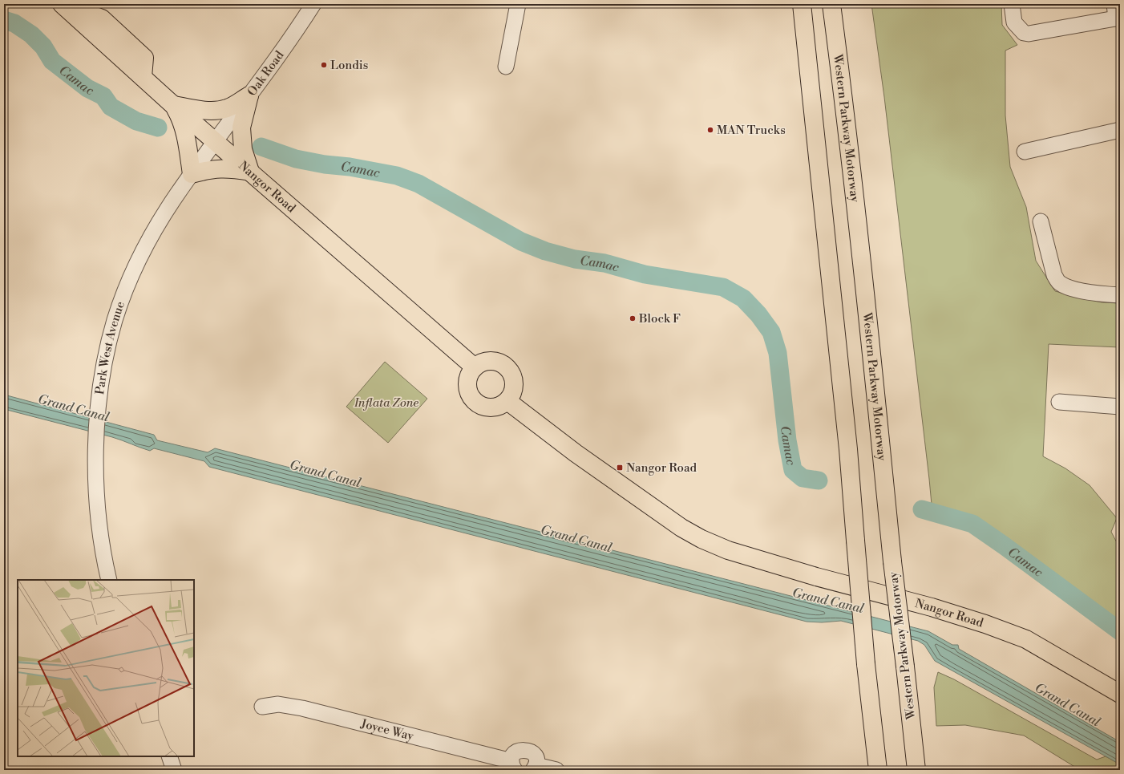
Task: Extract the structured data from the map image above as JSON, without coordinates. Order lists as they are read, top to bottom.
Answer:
{
  "streets": {
    "main road": ["Western Parkway Motorway", "Nangor Road"],
    "street": ["Oak Road", "Park West Avenue", "Joyce Way"]
  },
  "crossings": [
    ["Oak Road", "Nangor Road"],
    ["Oak Road", "Park West Avenue"],
    ["Nangor Road", "Park West Avenue"]
  ],
  "water": ["Camac", "Grand Canal"],
  "parks": ["Inflata Zone"],
  "places": {
    "other": ["Londis", "MAN Trucks", "Block F"],
    "transit": ["Nangor Road"]
  }
}
